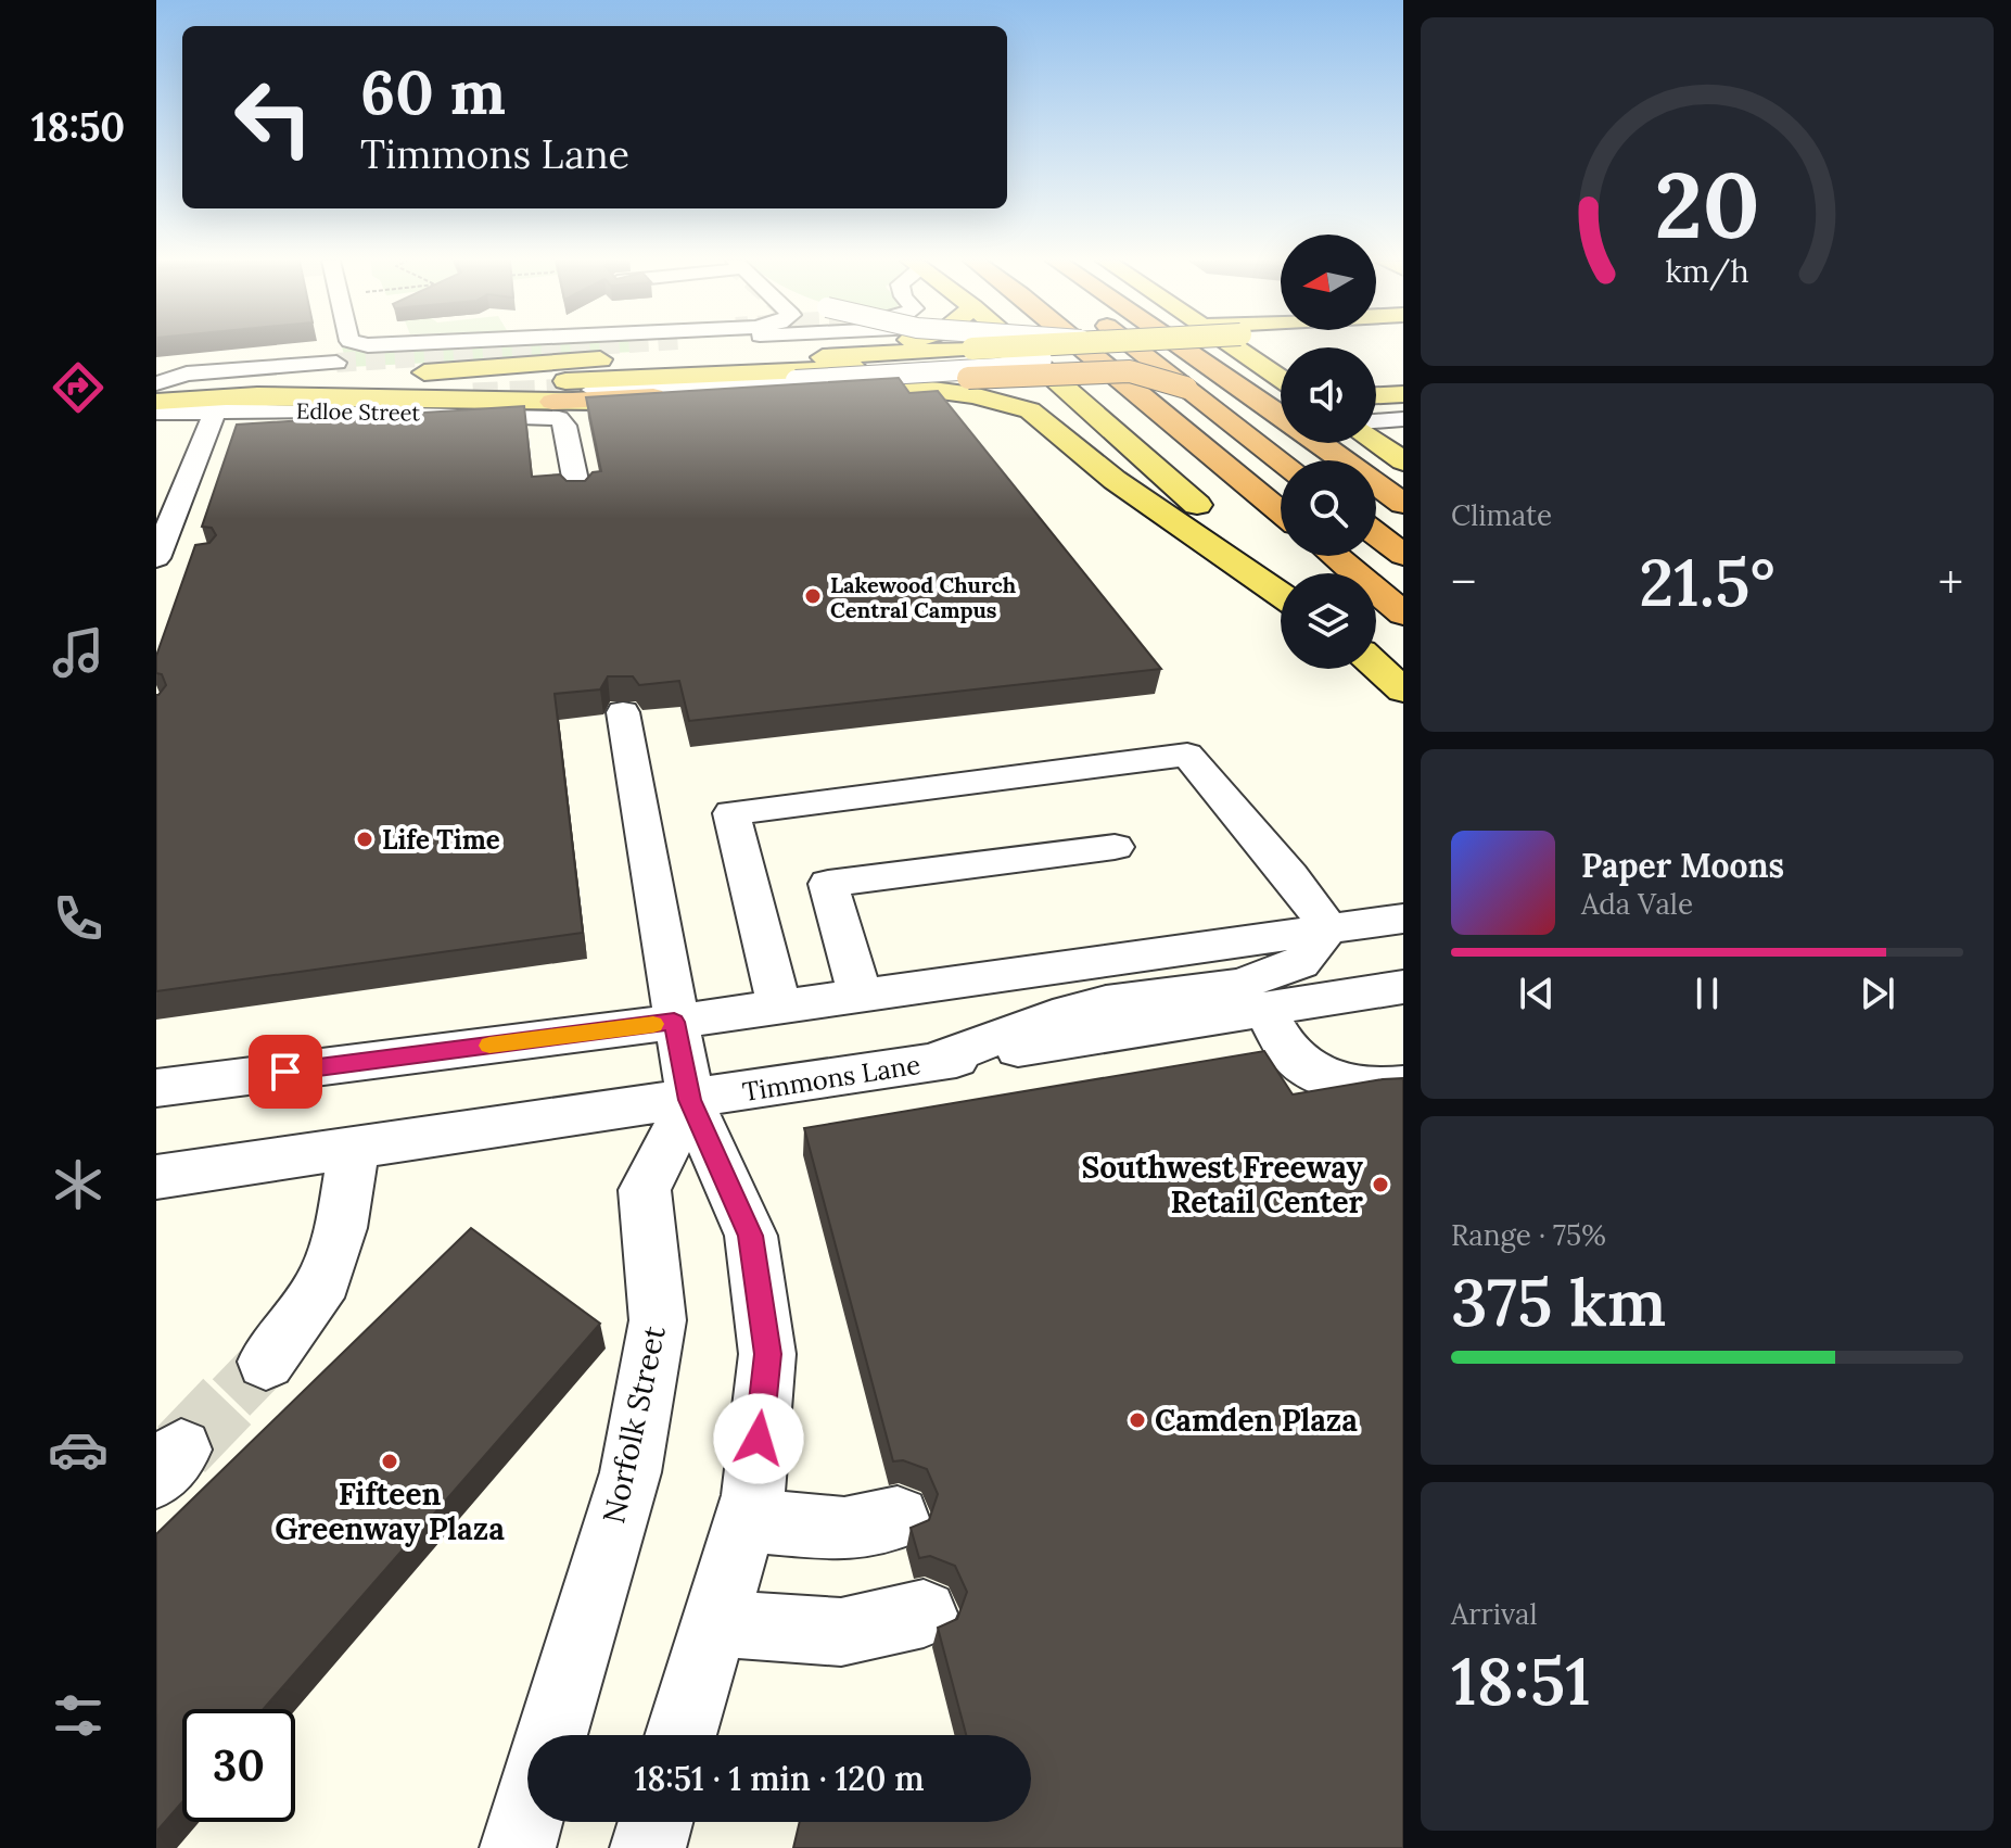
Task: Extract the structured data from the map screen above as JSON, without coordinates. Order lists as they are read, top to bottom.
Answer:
{
  "streets": {
    "main road": ["Edloe Street"],
    "street": ["Timmons Lane", "Norfolk Street"]
  },
  "crossings": [
    ["Timmons Lane", "Norfolk Street"]
  ],
  "places": [
    "Lakewood Church Central Campus",
    "Life Time",
    "Southwest Freeway Retail Center",
    "Camden Plaza",
    "Fifteen Greenway Plaza"
  ],
  "north": "left",
  "page": {
    "tabs": "18:50",
    "turn": ["60 m", "Timmons Lane"],
    "tile": [
      "Climate",
      ["Range · 75%", "375 km"],
      ["Arrival", "18:51"]
    ],
    "heat": ["−", "21.5°", "+"],
    "song": ["Paper Moons", "Ada Vale"],
    "limit": "30",
    "trip": "18:51 · 1 min · 120 m",
    "gauge": ["20", "km/h"]
  }
}
